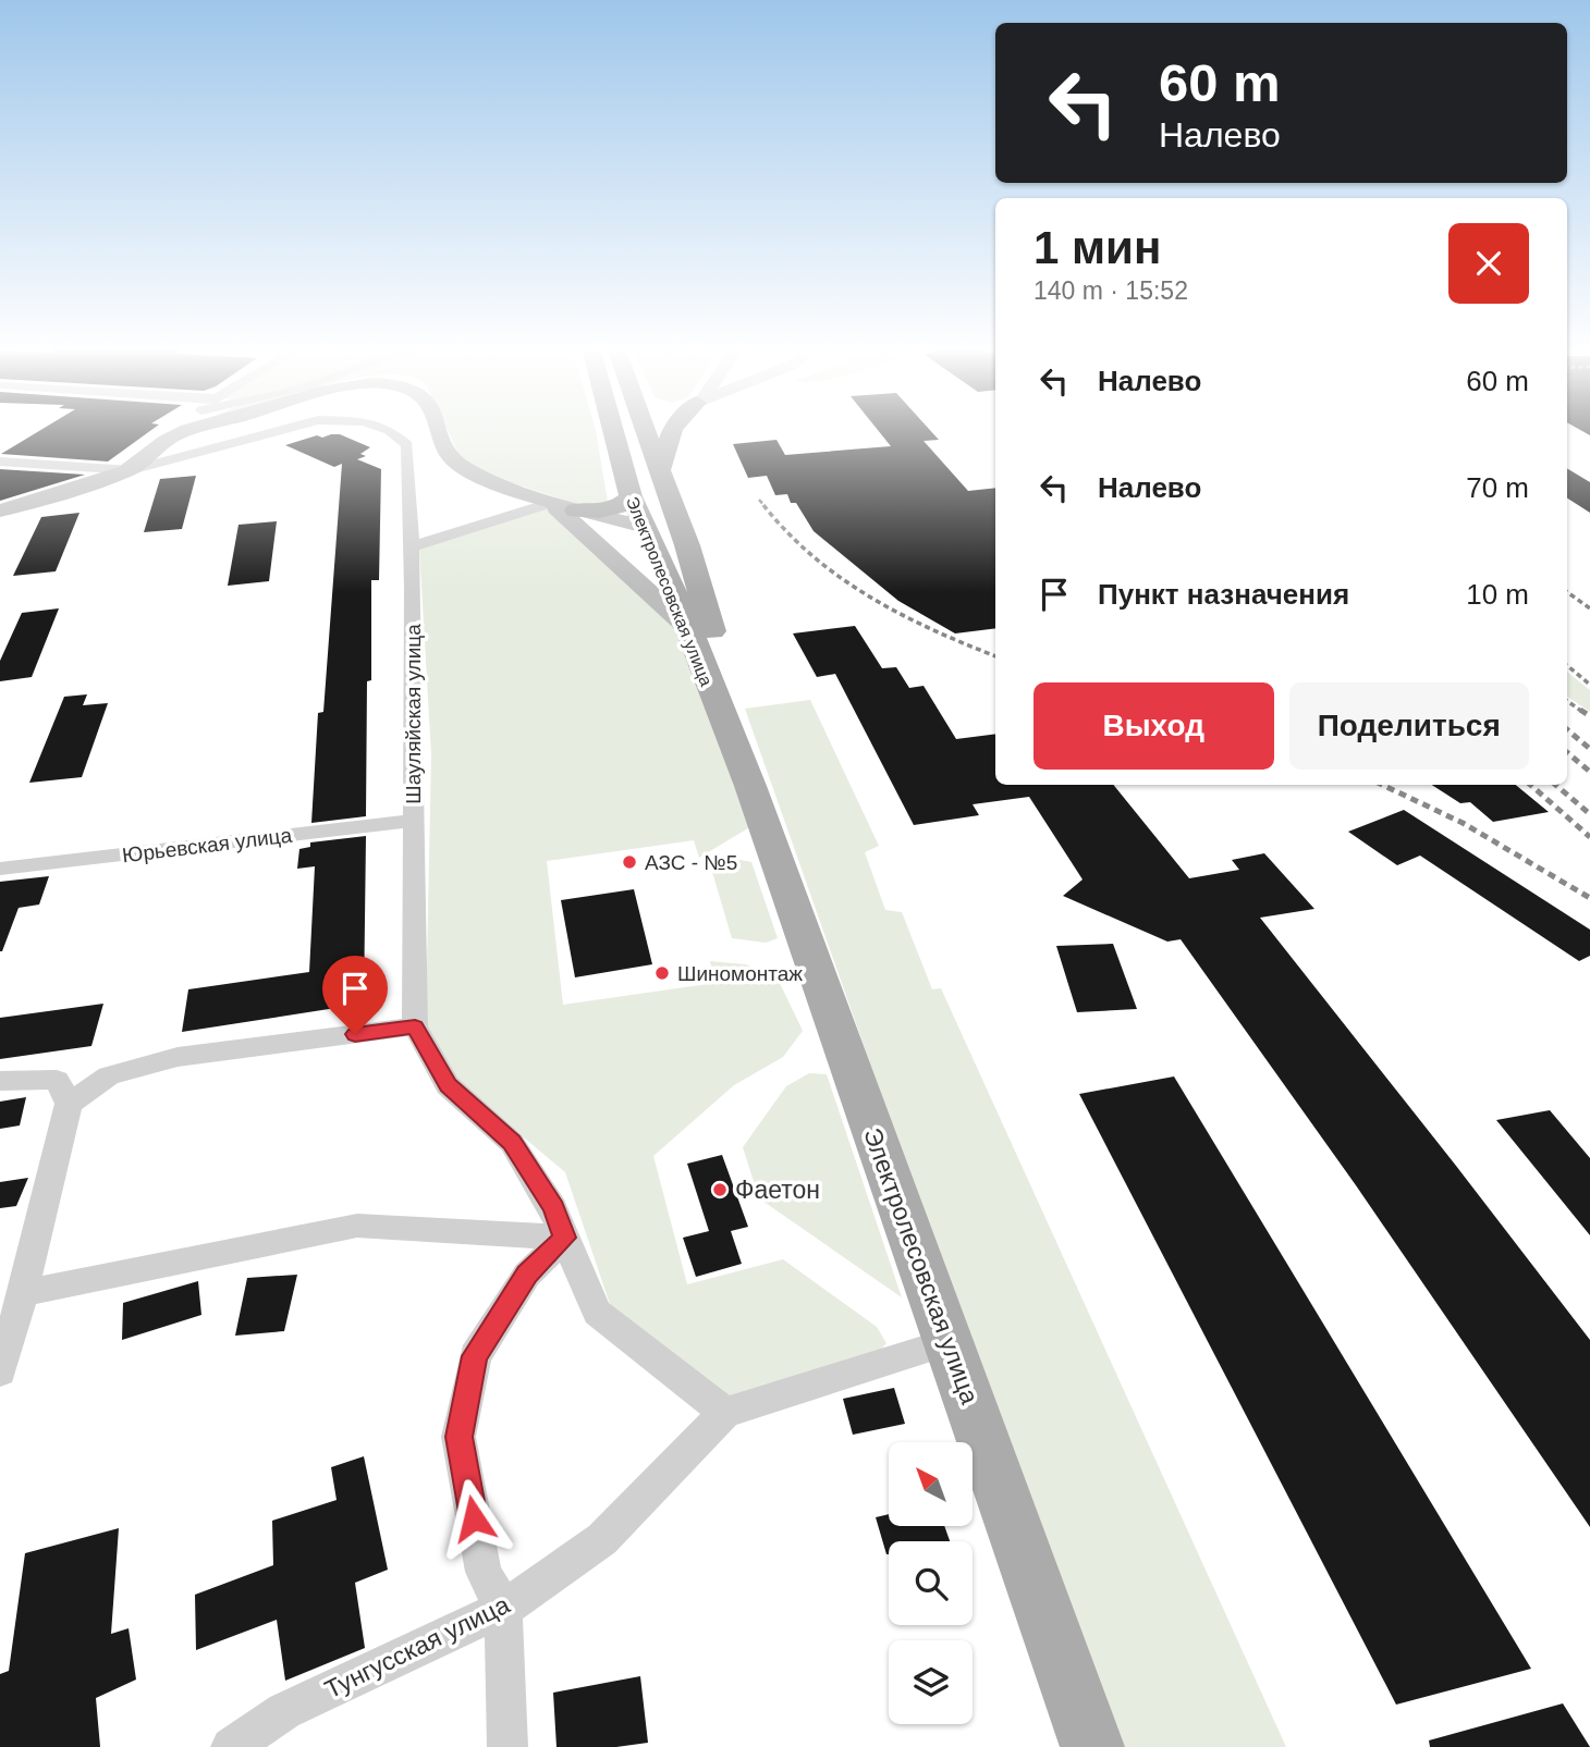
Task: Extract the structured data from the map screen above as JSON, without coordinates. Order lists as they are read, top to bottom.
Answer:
{
  "streets": {
    "main road": ["Электролесовская улица"],
    "street": ["Шауляйская улица", "Юрьевская улица", "Тунгусская улица"]
  },
  "crossings": [
    ["Электролесовская улица", "Тунгусская улица"],
    ["Шауляйская улица", "Юрьевская улица"]
  ],
  "places": ["АЗС - №5", "Шиномонтаж", "Фаетон"],
  "north": "top left",
  "page": {
    "turn": ["60 m", "Налево"],
    "heading": ["1 мин", "140 m · 15:52"],
    "list": [
      {
        "name": "Налево",
        "value": "60 m"
      },
      {
        "name": "Налево",
        "value": "70 m"
      },
      {
        "name": "Пункт назначения",
        "value": "10 m"
      }
    ],
    "buttons": ["Выход", "Поделиться"]
  }
}
